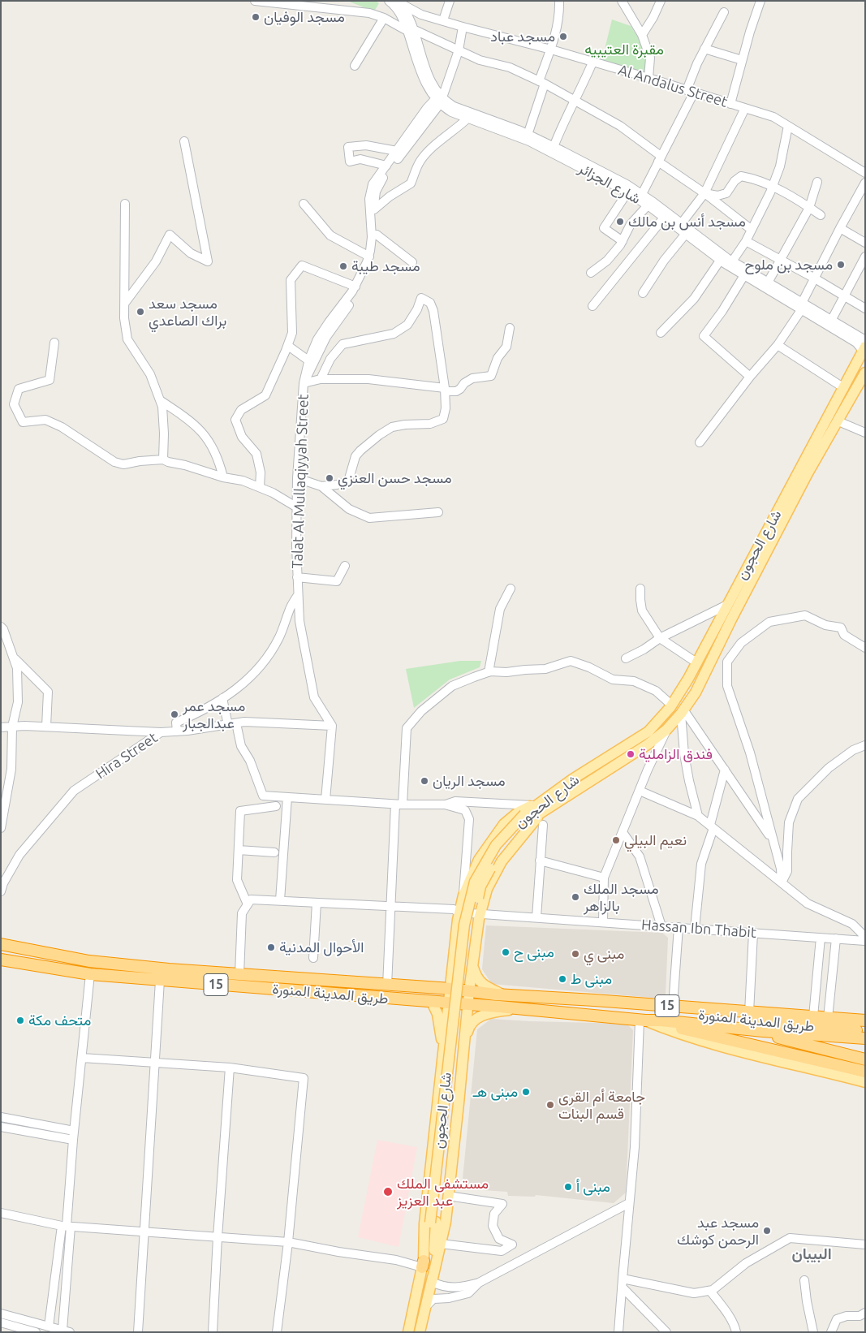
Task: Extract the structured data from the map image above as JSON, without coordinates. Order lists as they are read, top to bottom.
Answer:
{
  "streets": {
    "highway": ["15", "طريق المدينة المنورة"],
    "main road": ["شارع الحجون"],
    "street": [
      "Al Andalus Street",
      "شارع الجزائر",
      "Talat Al Mullaqiyyah Street",
      "Hira Street",
      "Hassan Ibn Thabit"
    ]
  },
  "crossings": [
    ["شارع الجزائر", "Talat Al Mullaqiyyah Street"],
    ["شارع الجزائر", "شارع الحجون"],
    ["Talat Al Mullaqiyyah Street", "Hira Street"]
  ],
  "districts": ["البيبان"],
  "parks": ["مقبرة العتيبيه"],
  "places": [
    "مسجد الوفيان",
    "مسجد عباد",
    "مسجد أنس بن مالك",
    "مسجد بن ملوح",
    "مسجد طيبة",
    "مسجد سعد براك الصاعدي",
    "مسجد حسن العنزي",
    "مسجد عمر عبدالجبار",
    "فندق الزاملية",
    "مسجد الريان",
    "نعيم البيلي",
    "مسجد الملك بالزاهر",
    "الأحوال المدنية",
    "مبنى ح",
    "مبنى ي",
    "مبنى ط",
    "متحف مكة",
    "مبنى هـ",
    "جامعة أم القرى قسم البنات",
    "مبنى أ",
    "مستشفى الملك عبد العزيز",
    "مسجد عبد الرحمن كوشك"
  ]
}
